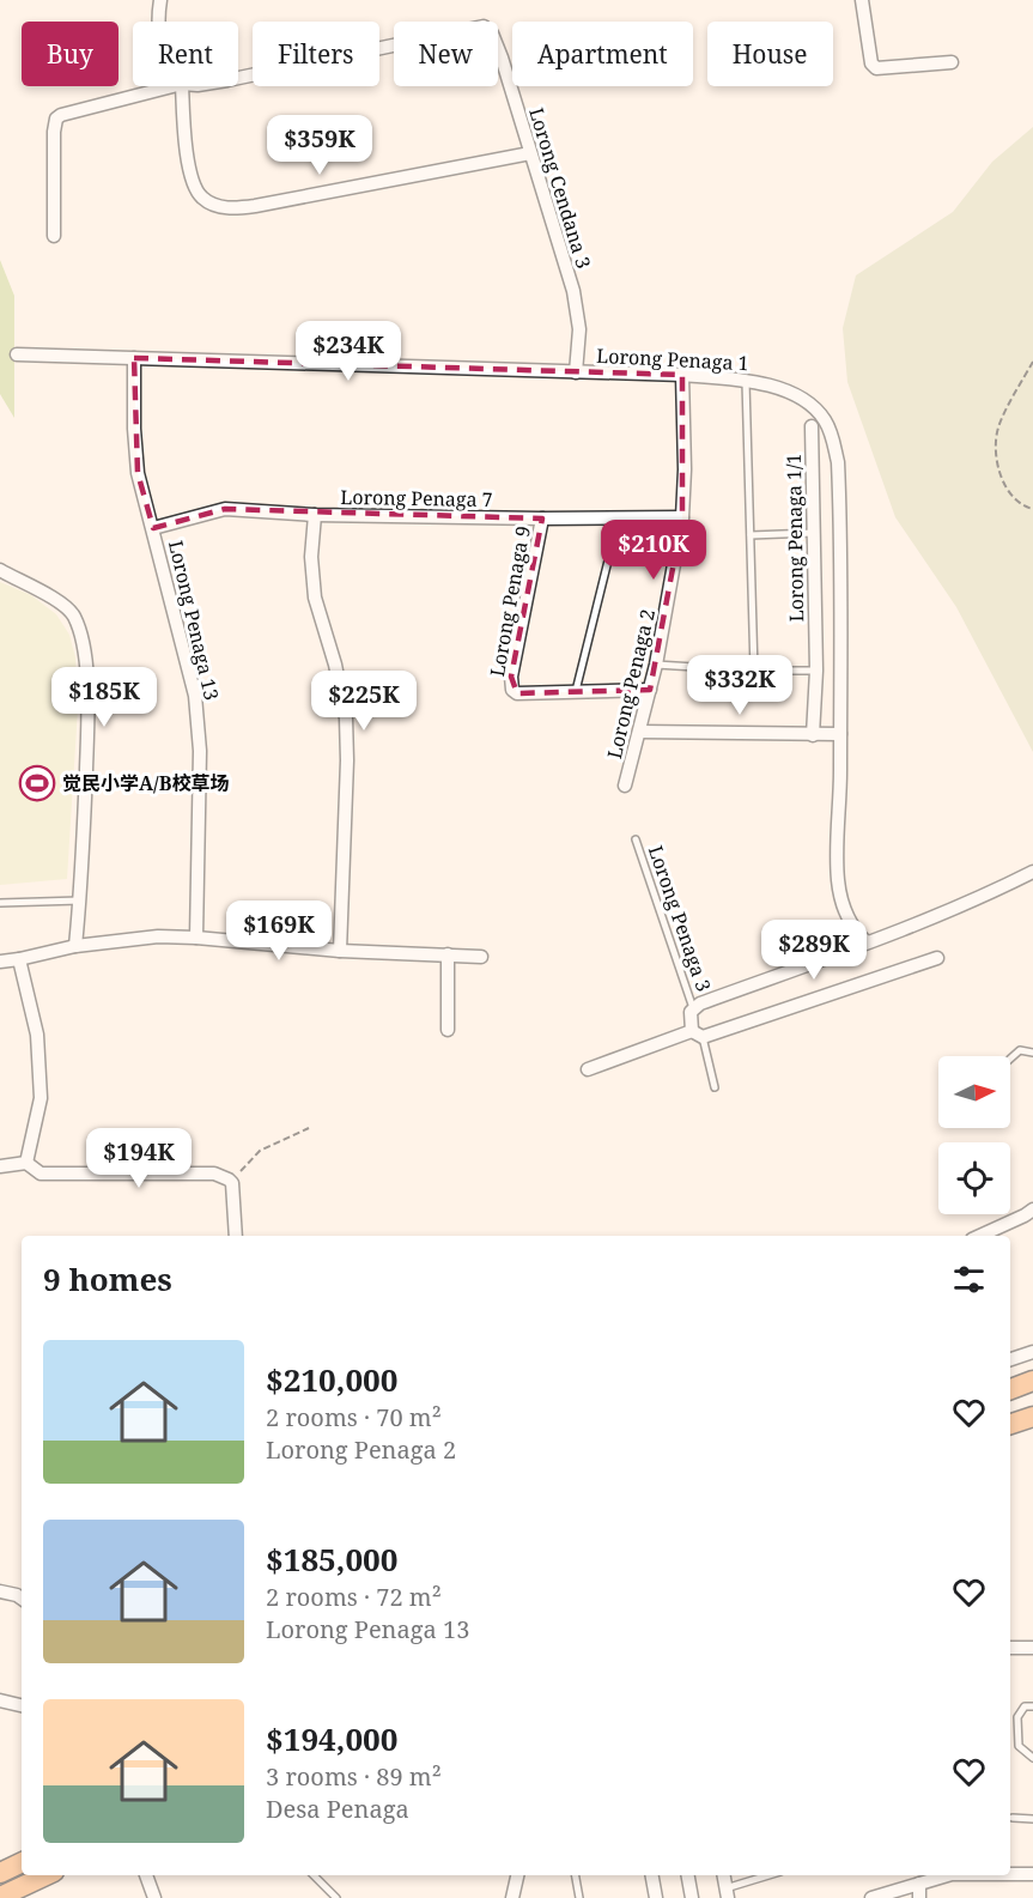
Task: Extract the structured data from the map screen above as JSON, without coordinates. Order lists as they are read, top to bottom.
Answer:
{
  "streets": {
    "street": [
      "Lorong Cendana 3",
      "Lorong Penaga 1",
      "Lorong Penaga 7",
      "Lorong Penaga 1/1",
      "Lorong Penaga 9",
      "Lorong Penaga 13",
      "Lorong Penaga 2"
    ],
    "lane": ["Lorong Penaga 3"]
  },
  "crossings": [
    ["Lorong Cendana 3", "Lorong Penaga 1"],
    ["Lorong Penaga 1", "Lorong Penaga 13"],
    ["Lorong Penaga 1", "Lorong Penaga 2"],
    ["Lorong Penaga 7", "Lorong Penaga 9"],
    ["Lorong Penaga 7", "Lorong Penaga 13"],
    ["Lorong Penaga 7", "Lorong Penaga 2"]
  ],
  "places": {
    "sports": ["觉民小学A/B校草场"]
  },
  "north": "right",
  "page": {
    "chip": [
      "Buy",
      "Rent",
      "Filters",
      "New",
      "Apartment",
      "House"
    ],
    "price": [
      "$359K",
      "$234K",
      "$210K",
      "$332K",
      "$185K",
      "$225K",
      "$169K",
      "$289K",
      "$194K"
    ],
    "heading": "9 homes",
    "list": [
      {
        "name": "$210,000",
        "note": "2 rooms · 70 m² · Lorong Penaga 2"
      },
      {
        "name": "$185,000",
        "note": "2 rooms · 72 m² · Lorong Penaga 13"
      },
      {
        "name": "$194,000",
        "note": "3 rooms · 89 m² · Desa Penaga"
      }
    ]
  }
}
